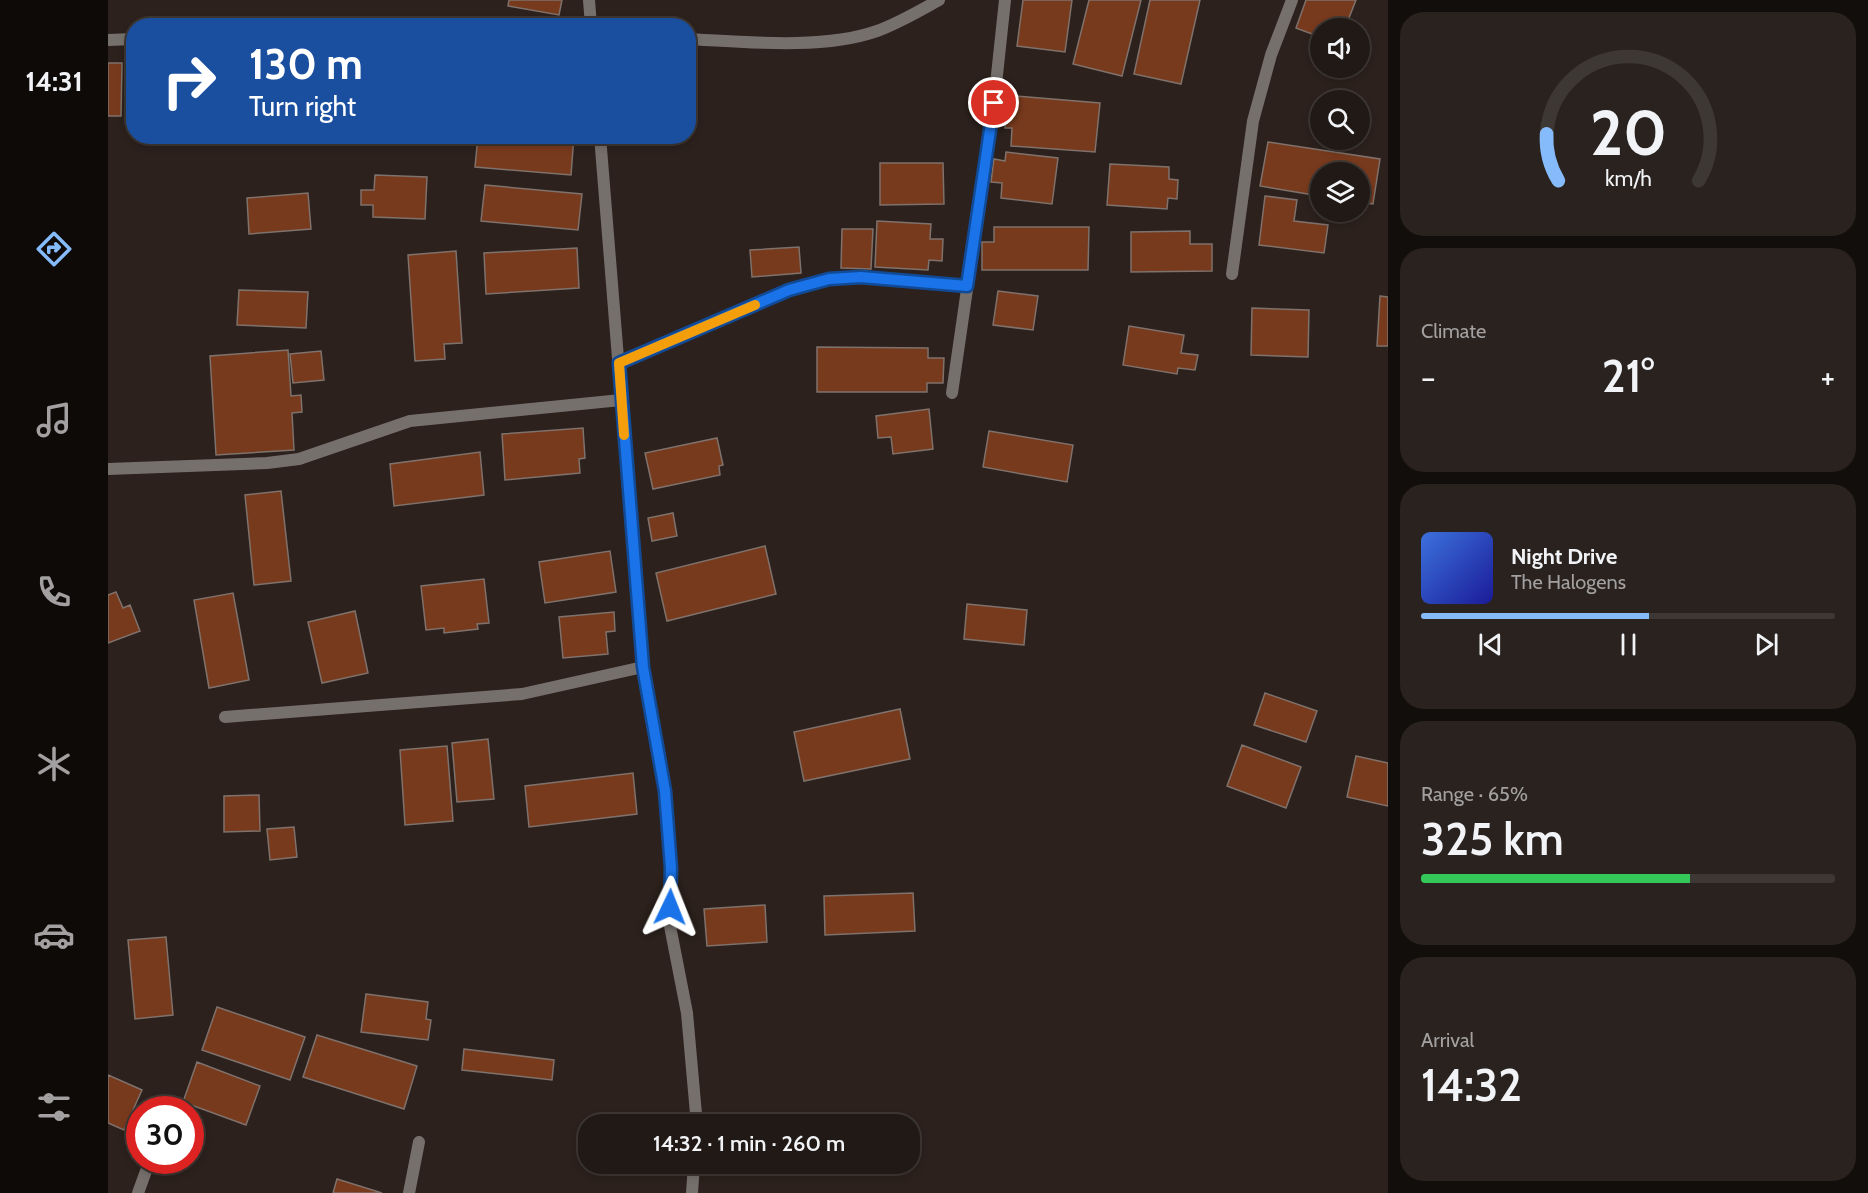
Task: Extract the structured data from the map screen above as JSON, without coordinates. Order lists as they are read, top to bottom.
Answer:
{
  "page": {
    "tabs": "14:31",
    "turn": ["130 m", "Turn right"],
    "tile": [
      "Climate",
      ["Range · 65%", "325 km"],
      ["Arrival", "14:32"]
    ],
    "heat": ["−", "21°", "+"],
    "song": ["Night Drive", "The Halogens"],
    "limit": "30",
    "trip": "14:32 · 1 min · 260 m",
    "gauge": ["20", "km/h"]
  }
}
